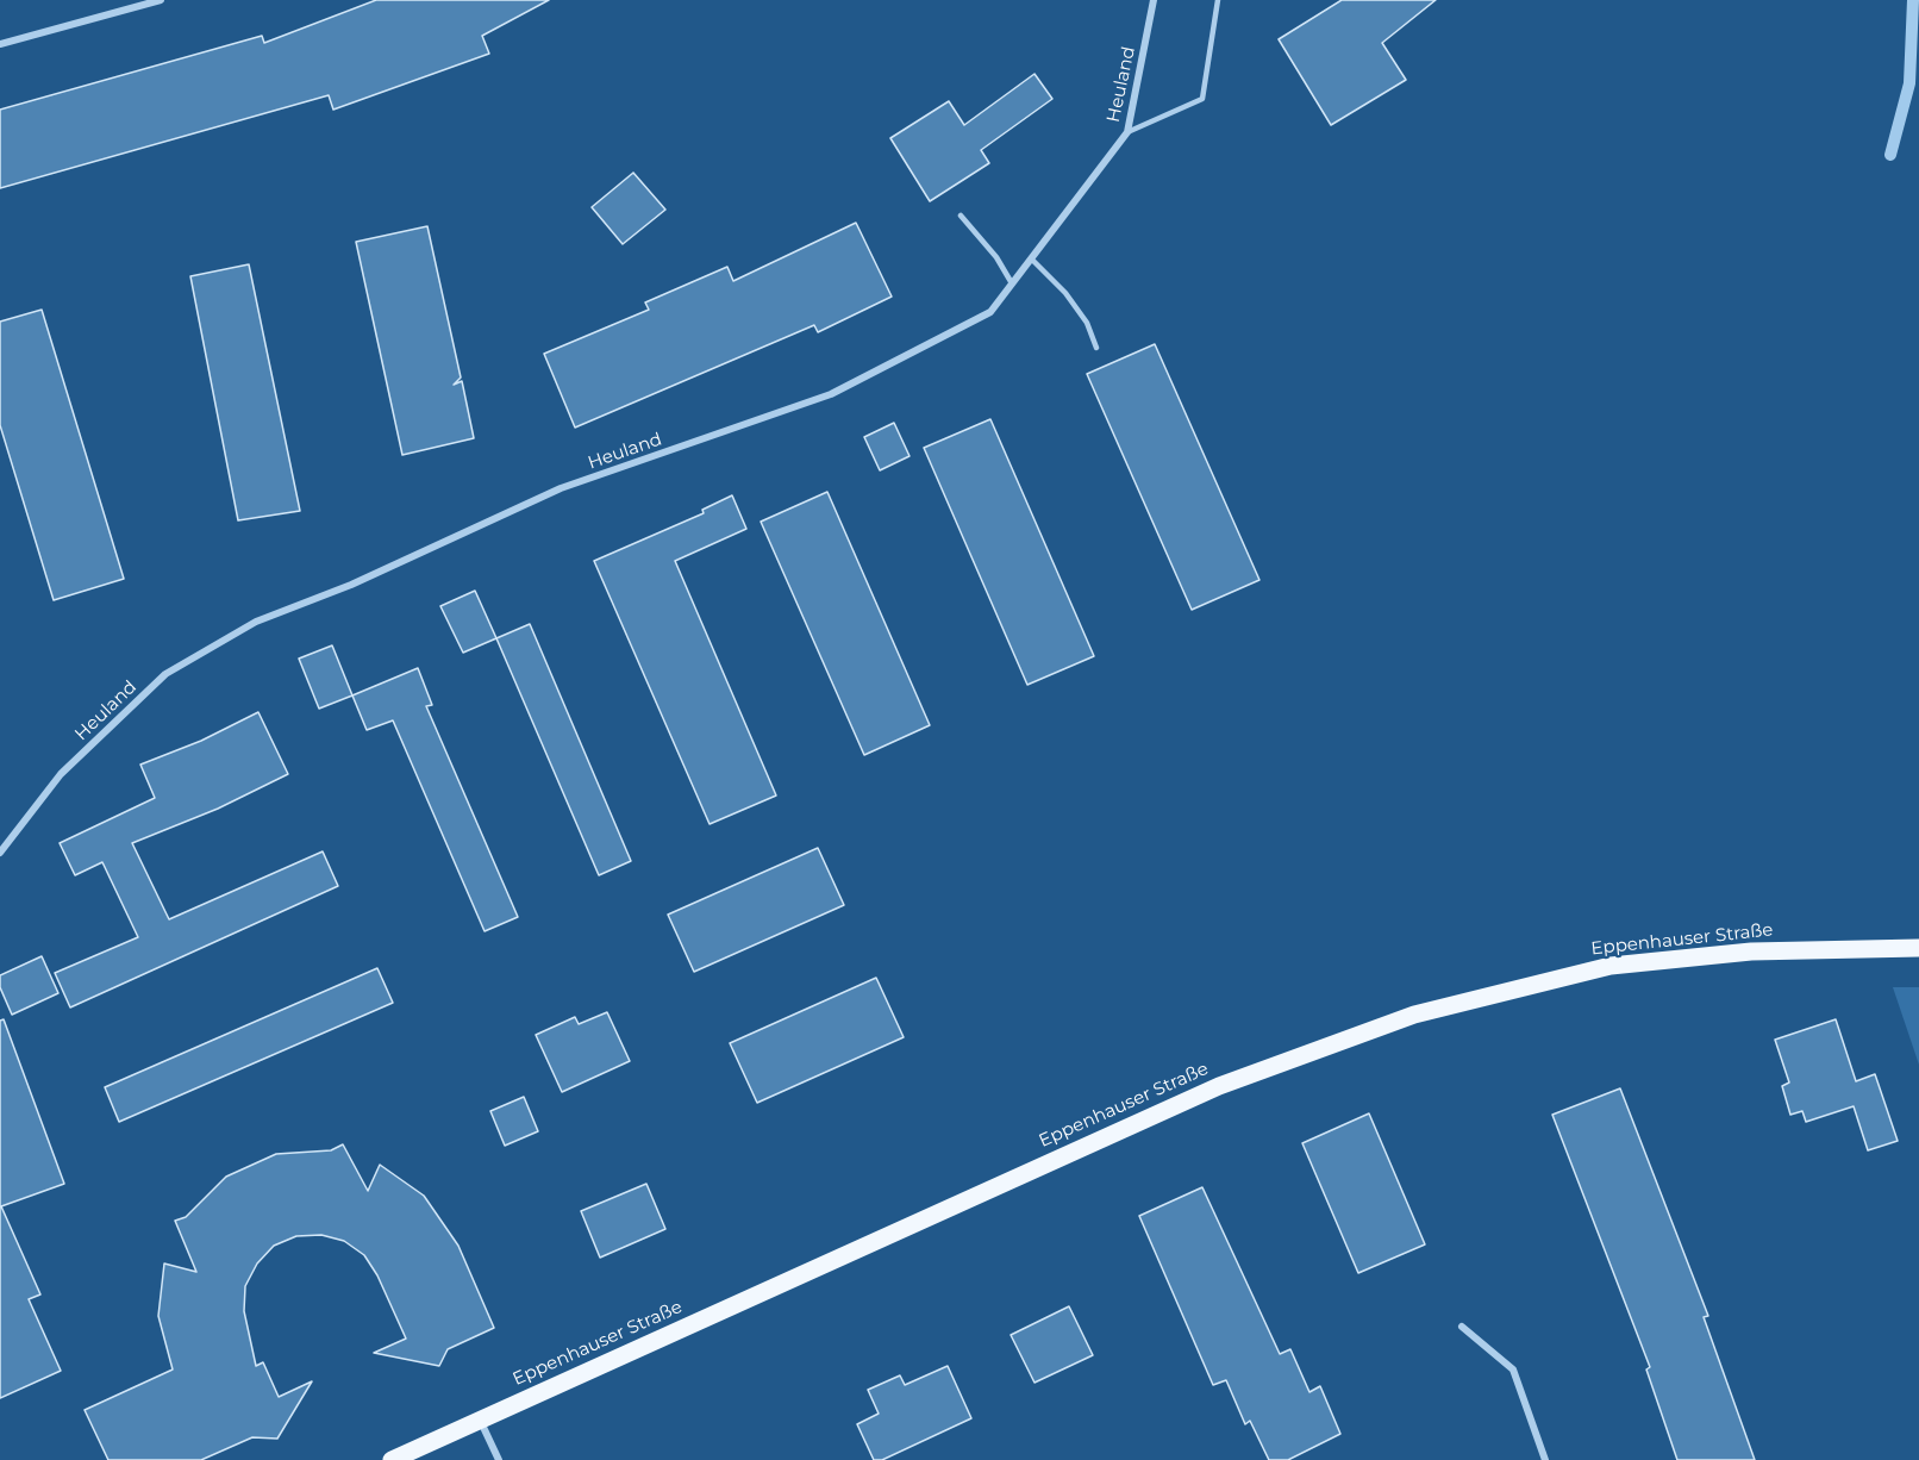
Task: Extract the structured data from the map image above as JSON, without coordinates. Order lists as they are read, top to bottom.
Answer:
{
  "streets": {
    "main road": ["Eppenhauser Straße"],
    "street": ["Heuland"]
  }
}
